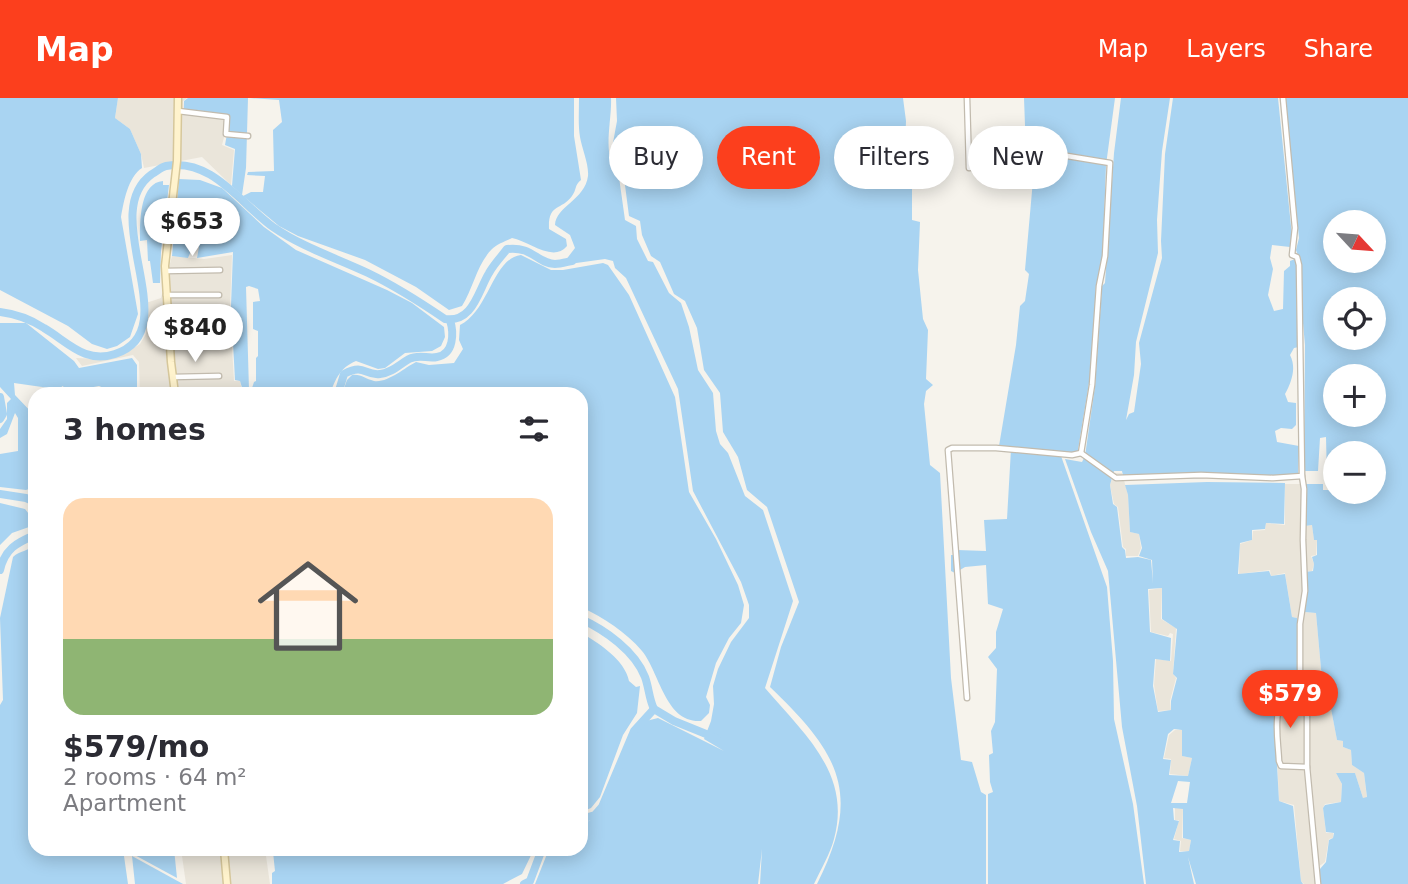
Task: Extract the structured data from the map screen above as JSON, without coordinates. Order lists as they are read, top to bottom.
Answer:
{
  "north": "bottom right",
  "page": {
    "header": "Map",
    "nav": ["Map", "Layers", "Share"],
    "chip": [
      "Buy",
      "Rent",
      "Filters",
      "New"
    ],
    "price": ["$653", "$840", "$579"],
    "map_buttons": ["+", "−"],
    "heading": "3 homes",
    "list": [
      {
        "name": "$579/mo",
        "note": "2 rooms · 64 m² · Apartment"
      }
    ]
  }
}
